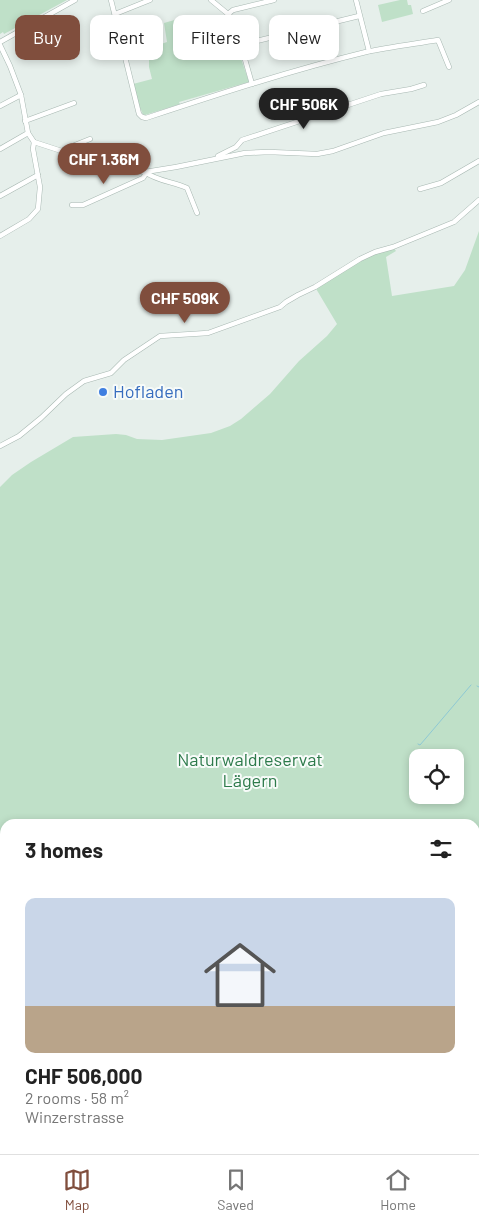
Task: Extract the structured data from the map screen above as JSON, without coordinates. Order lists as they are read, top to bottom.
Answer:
{
  "parks": ["Naturwaldreservat Lägern"],
  "places": ["Hofladen"],
  "page": {
    "chip": [
      "Buy",
      "Rent",
      "Filters",
      "New"
    ],
    "price": ["CHF 506K", "CHF 1.36M", "CHF 509K"],
    "heading": "3 homes",
    "list": [
      {
        "name": "CHF 506,000",
        "note": "2 rooms · 58 m² · Winzerstrasse"
      }
    ],
    "tabs": ["Map", "Saved", "Home"]
  }
}
